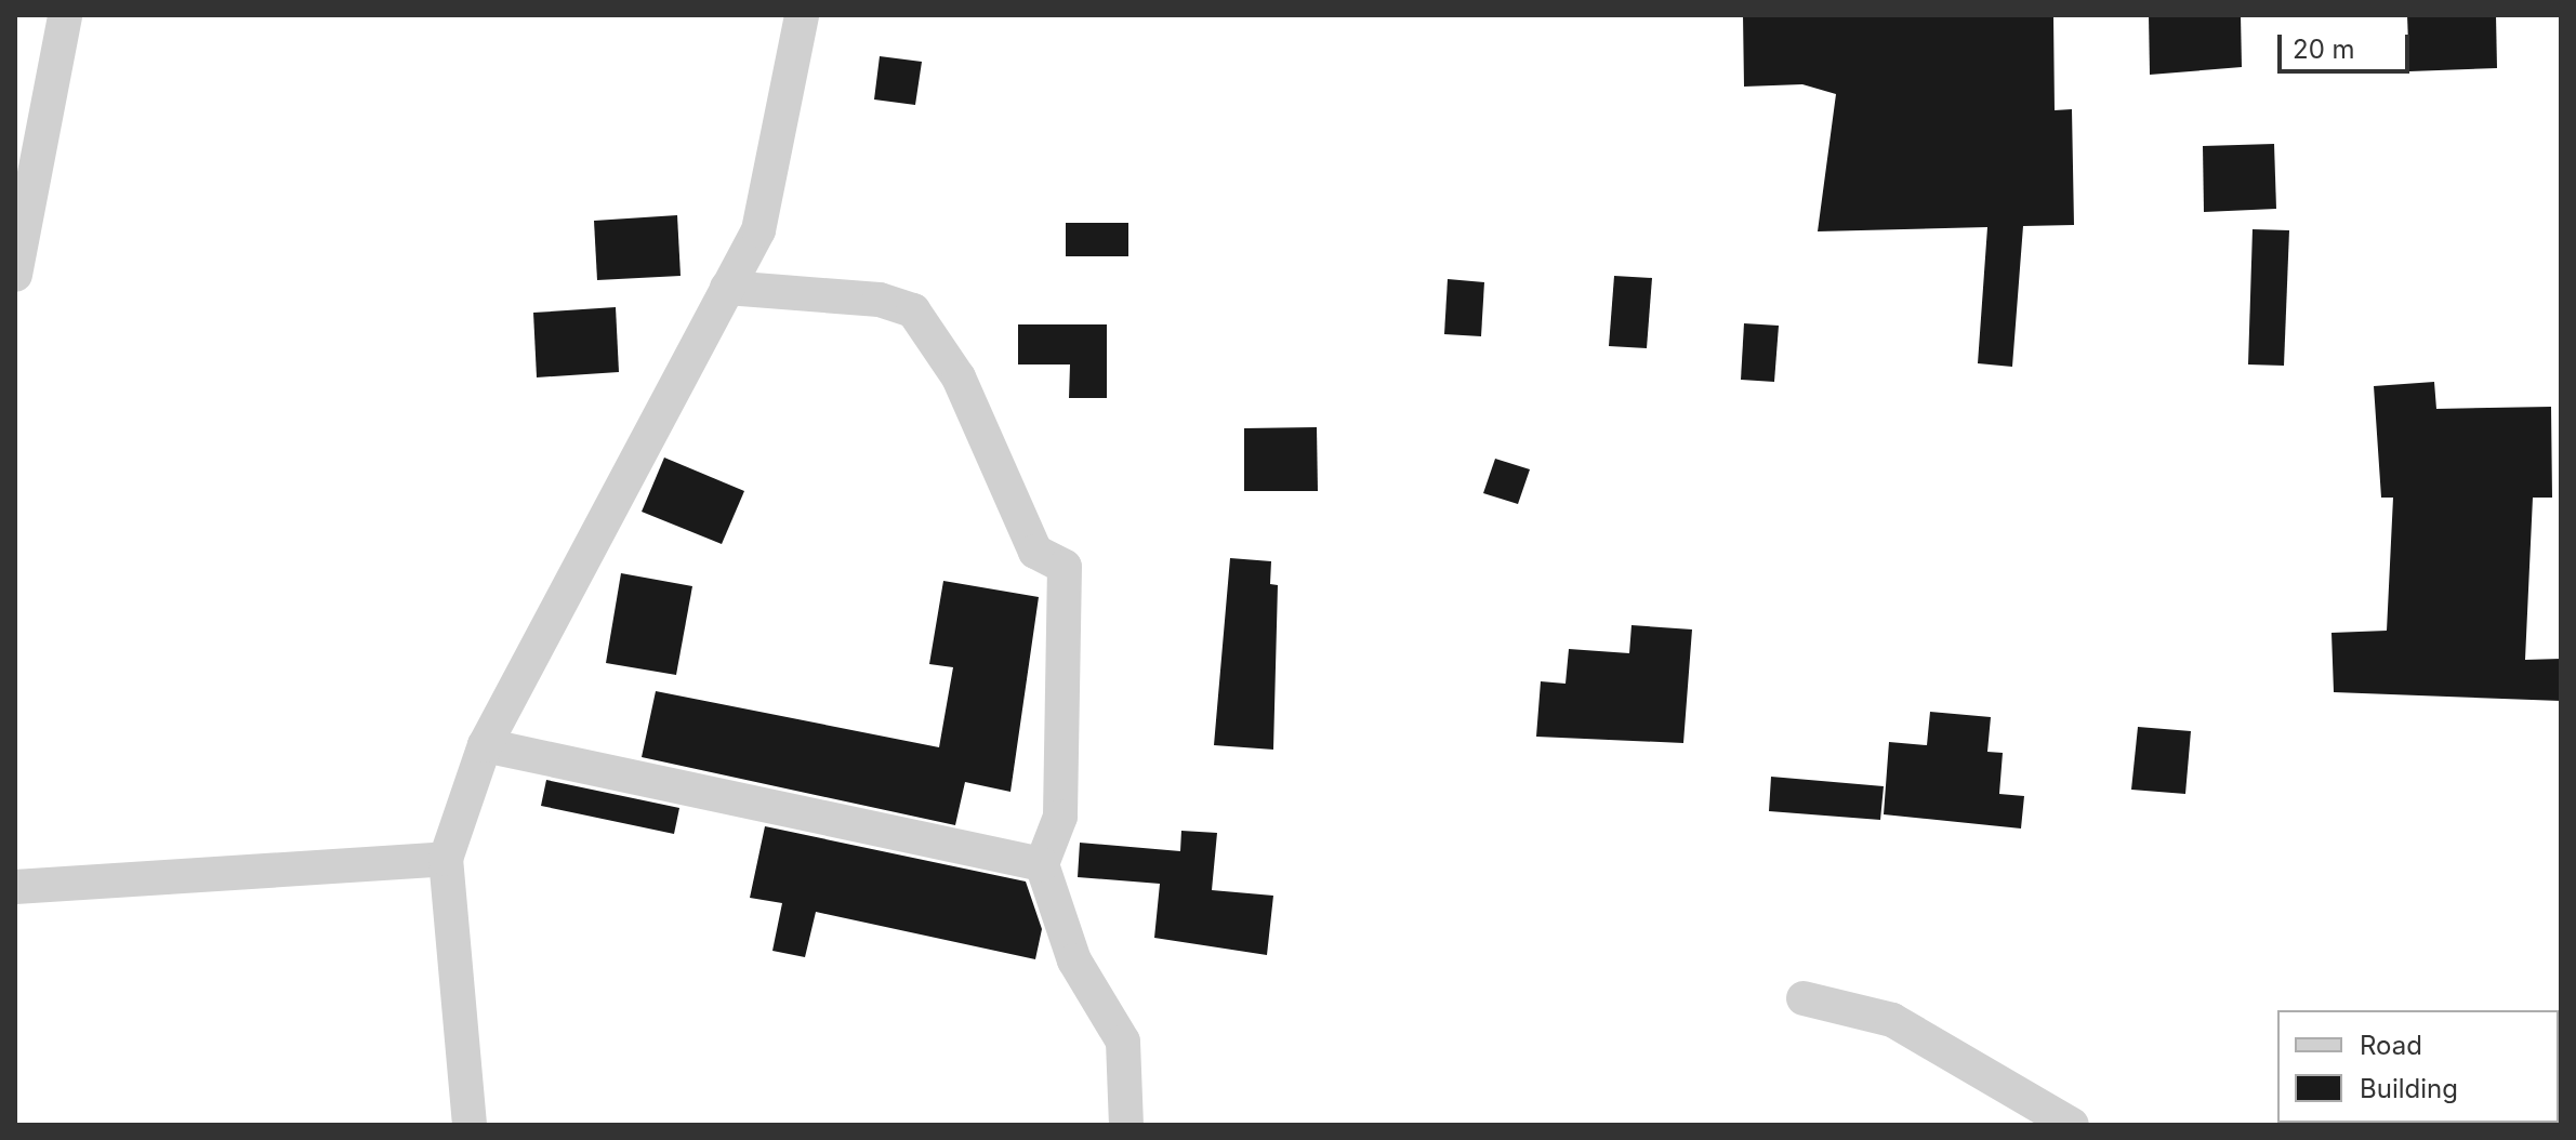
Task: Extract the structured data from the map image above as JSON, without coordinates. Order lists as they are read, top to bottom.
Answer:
{
  "legend": ["Road", "Building"],
  "scale_bar": "20 m"
}
